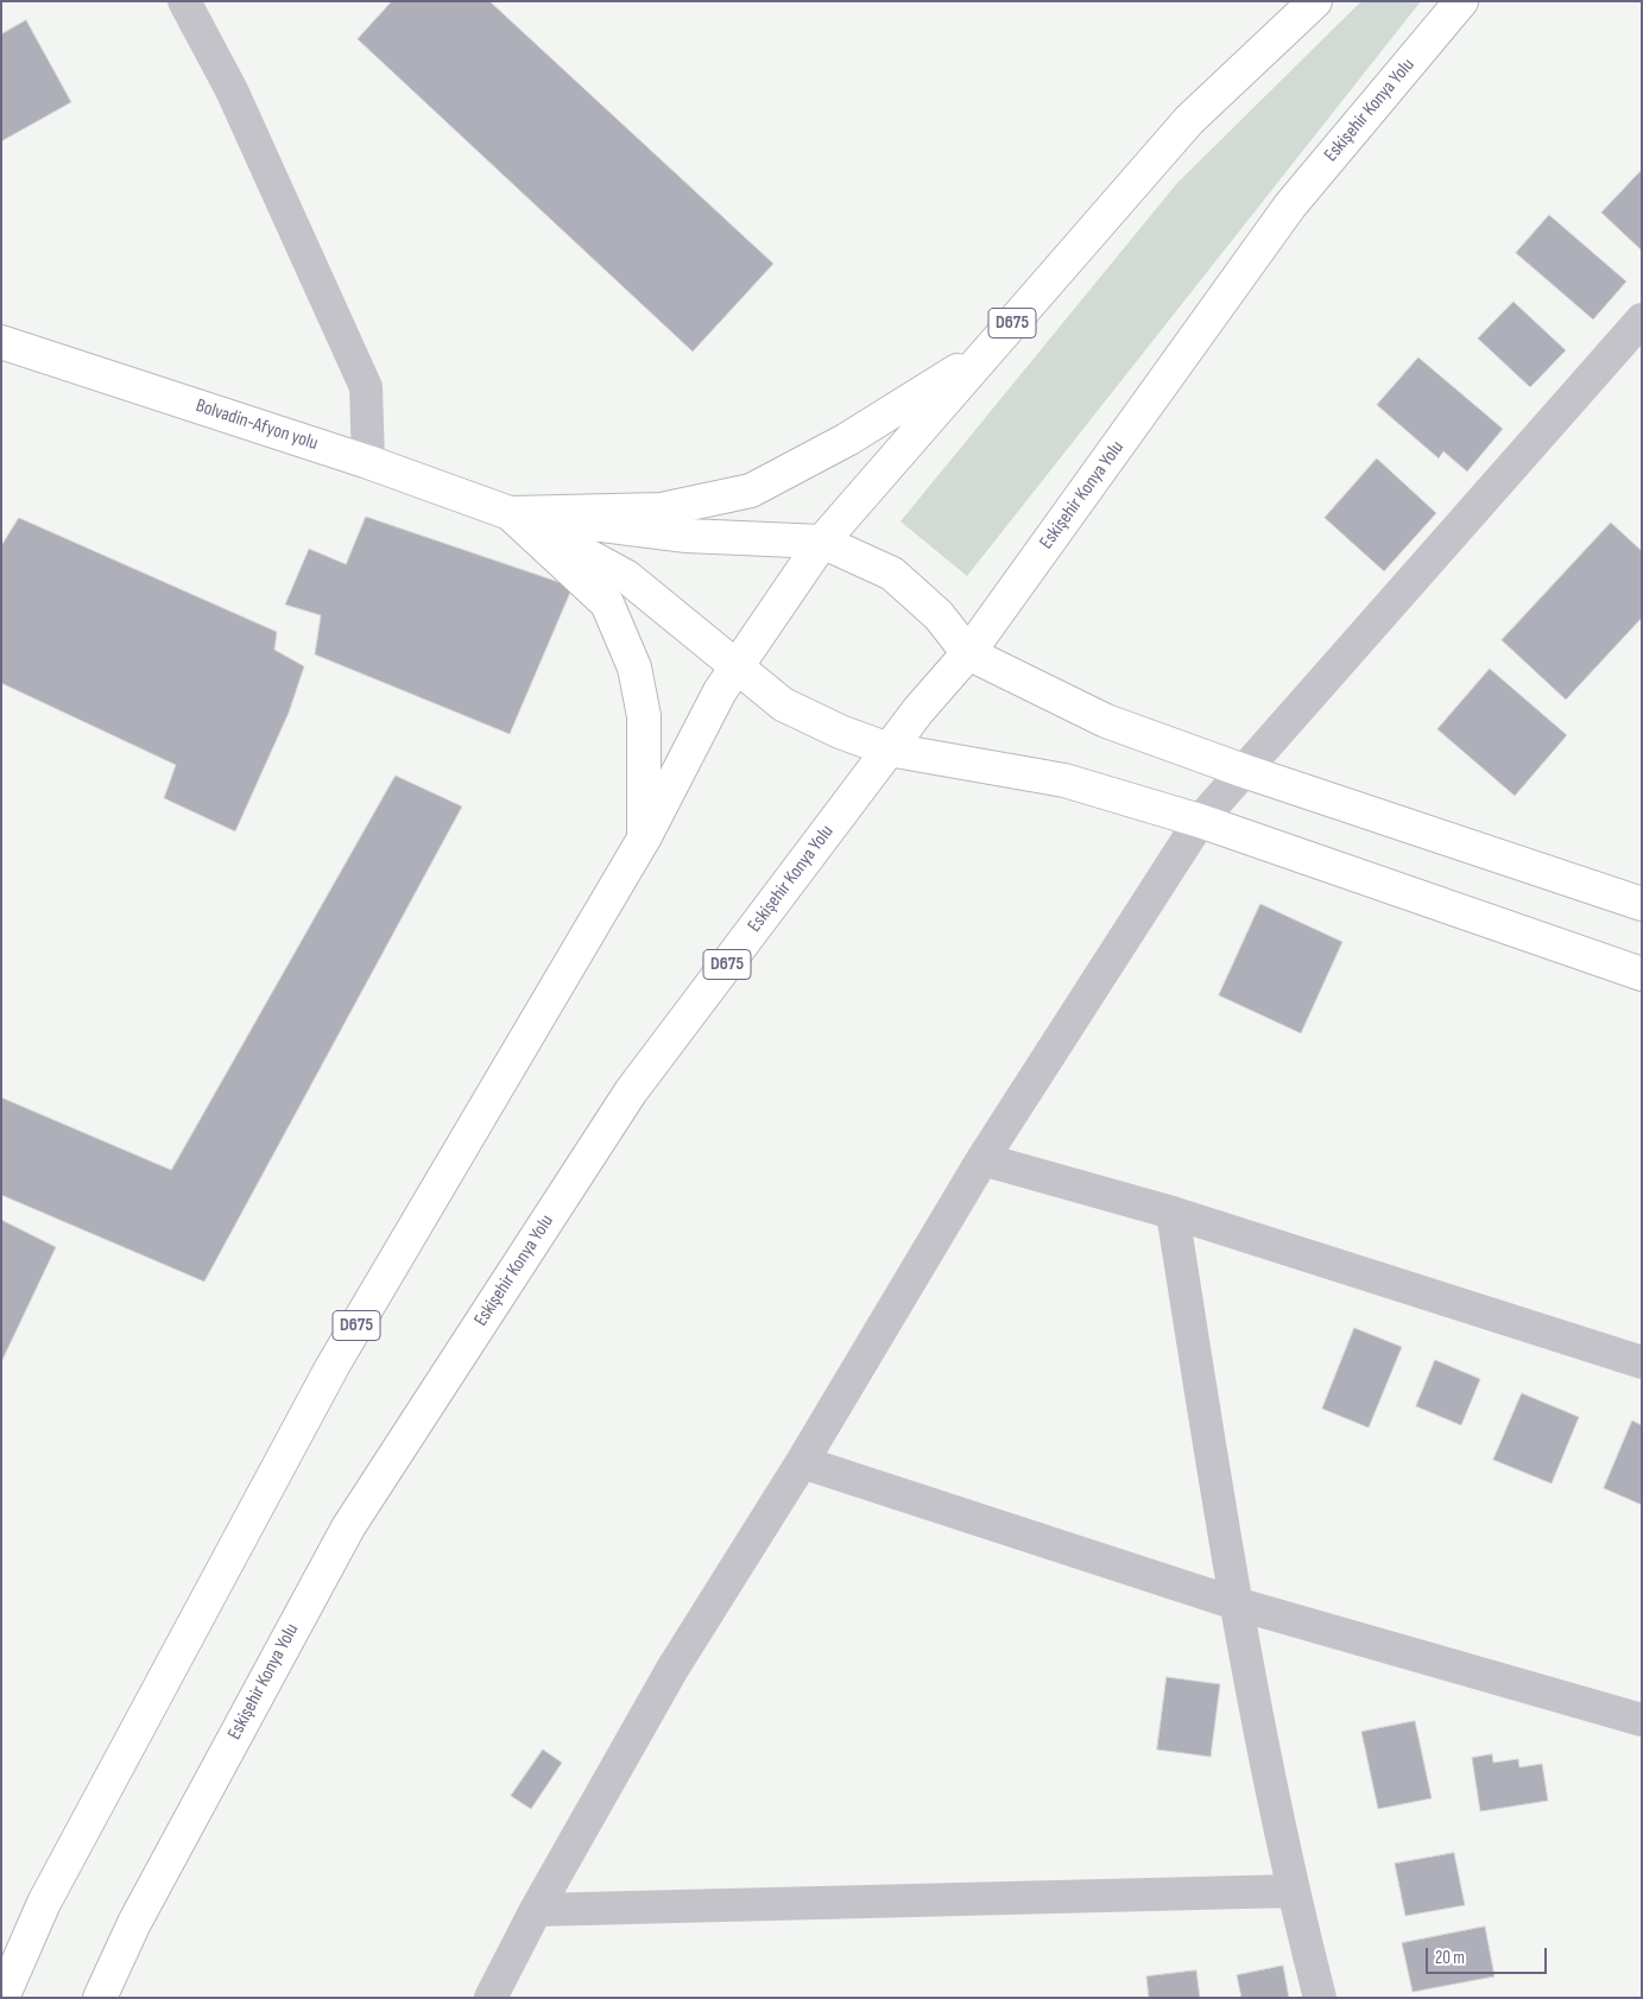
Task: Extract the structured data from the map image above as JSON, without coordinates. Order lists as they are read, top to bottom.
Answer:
{
  "streets": {
    "main road": ["Eskişehir Konya Yolu", "D675", "Bolvadin-Afyon yolu"]
  },
  "scale_bar": "20 m"
}
